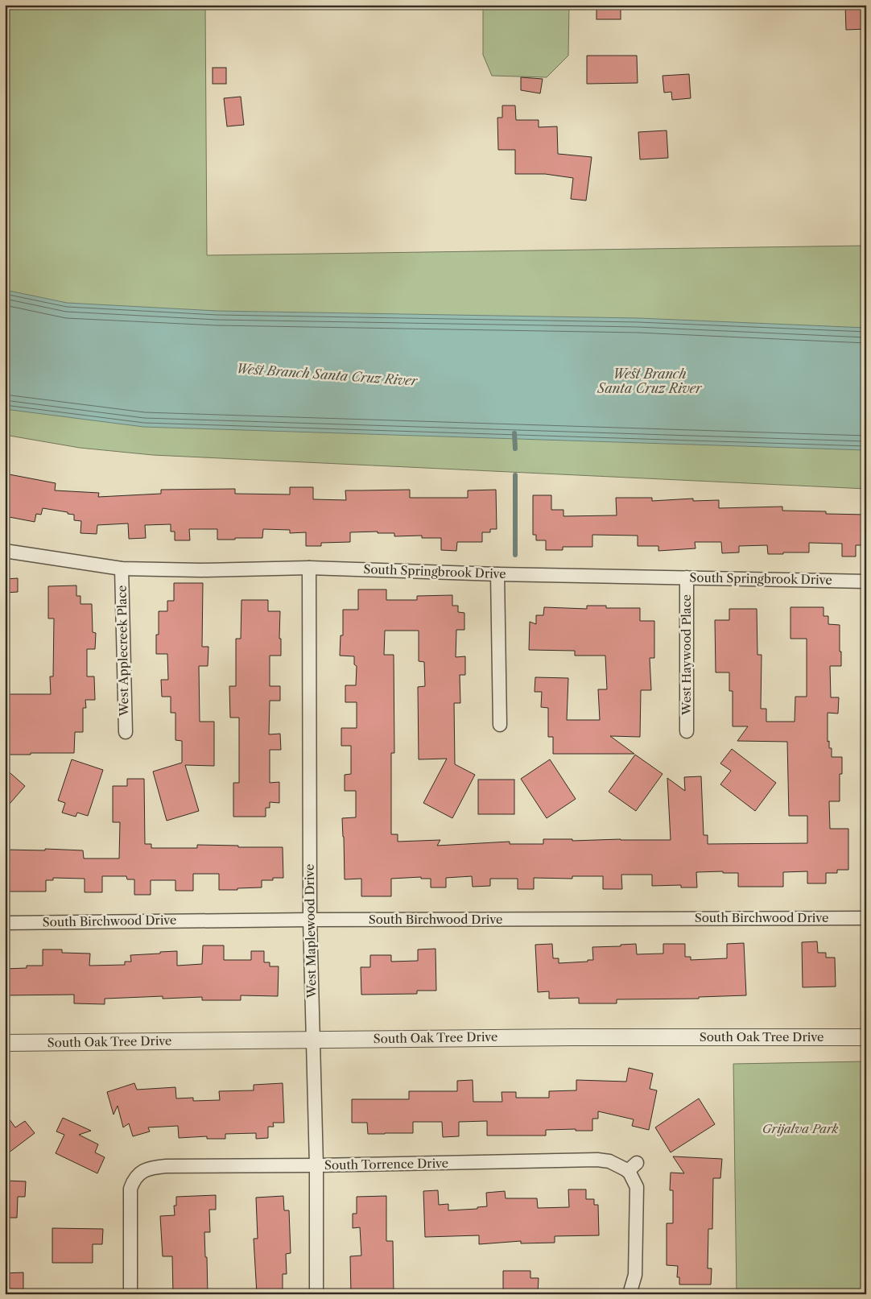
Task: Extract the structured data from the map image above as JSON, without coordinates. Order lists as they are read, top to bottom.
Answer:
{
  "streets": {
    "street": [
      "South Springbrook Drive",
      "West Applecreek Place",
      "West Haywood Place",
      "South Birchwood Drive",
      "West Maplewood Drive",
      "South Oak Tree Drive",
      "South Torrence Drive"
    ]
  },
  "crossings": [
    ["South Springbrook Drive", "West Applecreek Place"],
    ["South Springbrook Drive", "West Haywood Place"],
    ["South Springbrook Drive", "West Maplewood Drive"],
    ["South Birchwood Drive", "West Maplewood Drive"],
    ["West Maplewood Drive", "South Oak Tree Drive"],
    ["West Maplewood Drive", "South Torrence Drive"]
  ],
  "water": ["West Branch Santa Cruz River"],
  "parks": ["Grijalva Park"]
}
